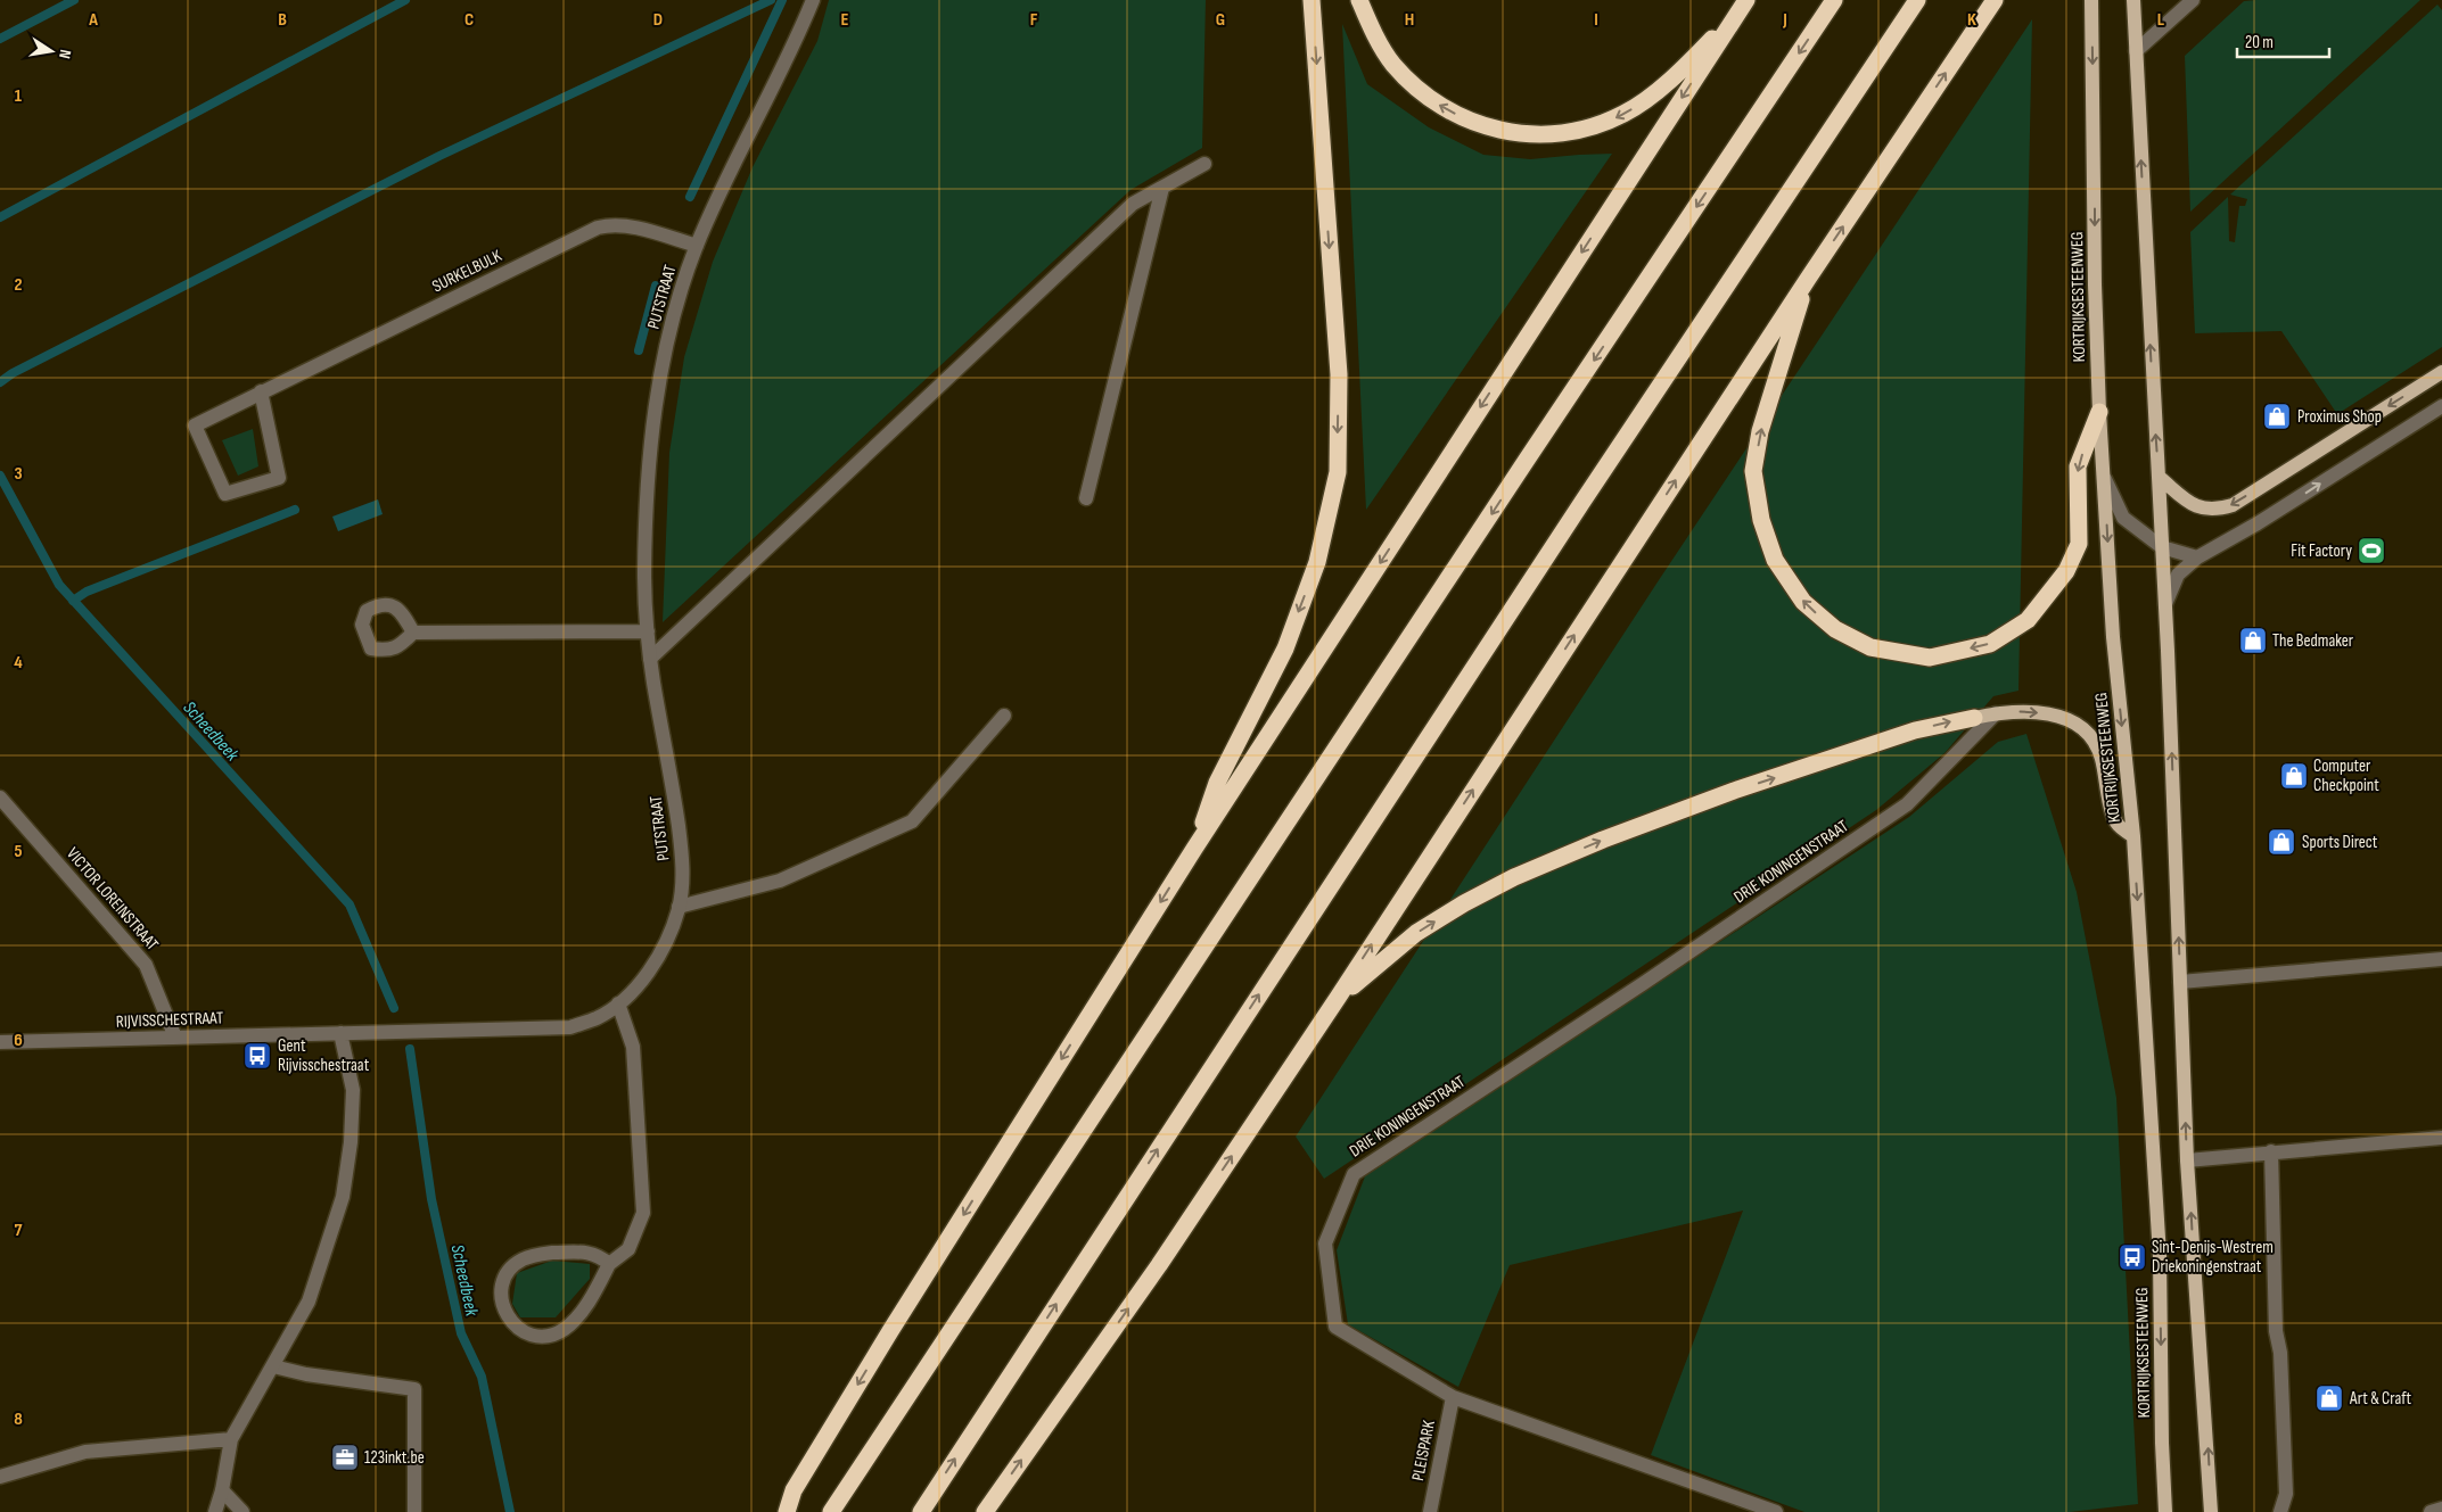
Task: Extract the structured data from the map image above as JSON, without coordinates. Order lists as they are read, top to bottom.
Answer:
{
  "streets": {
    "main road": ["KORTRIJKSESTEENWEG"],
    "street": [
      "SURKELBULK",
      "PUTSTRAAT",
      "DRIE KONINGENSTRAAT",
      "VICTOR LOREINSTRAAT",
      "RIJVISSCHESTRAAT",
      "PLEISPARK"
    ]
  },
  "crossings": [
    ["SURKELBULK", "PUTSTRAAT"],
    ["PUTSTRAAT", "RIJVISSCHESTRAAT"],
    ["DRIE KONINGENSTRAAT", "PLEISPARK"],
    ["VICTOR LOREINSTRAAT", "RIJVISSCHESTRAAT"]
  ],
  "water": ["Scheedbeek"],
  "places": {
    "shop": [
      "Proximus Shop",
      "The Bedmaker",
      "Computer Checkpoint",
      "Sports Direct",
      "Art & Craft"
    ],
    "sports": ["Fit Factory"],
    "bus stop": ["Gent Rijvisschestraat", "Sint-Denijs-Westrem Driekoningenstraat"],
    "office": ["123inkt.be"]
  },
  "scale_bar": "20 m",
  "north": "right",
  "grid": {
    "columns": [
      "A",
      "B",
      "C",
      "D",
      "E",
      "F",
      "G",
      "H",
      "I",
      "J",
      "K",
      "L"
    ],
    "rows": [
      "1",
      "2",
      "3",
      "4",
      "5",
      "6",
      "7",
      "8"
    ]
  }
}
